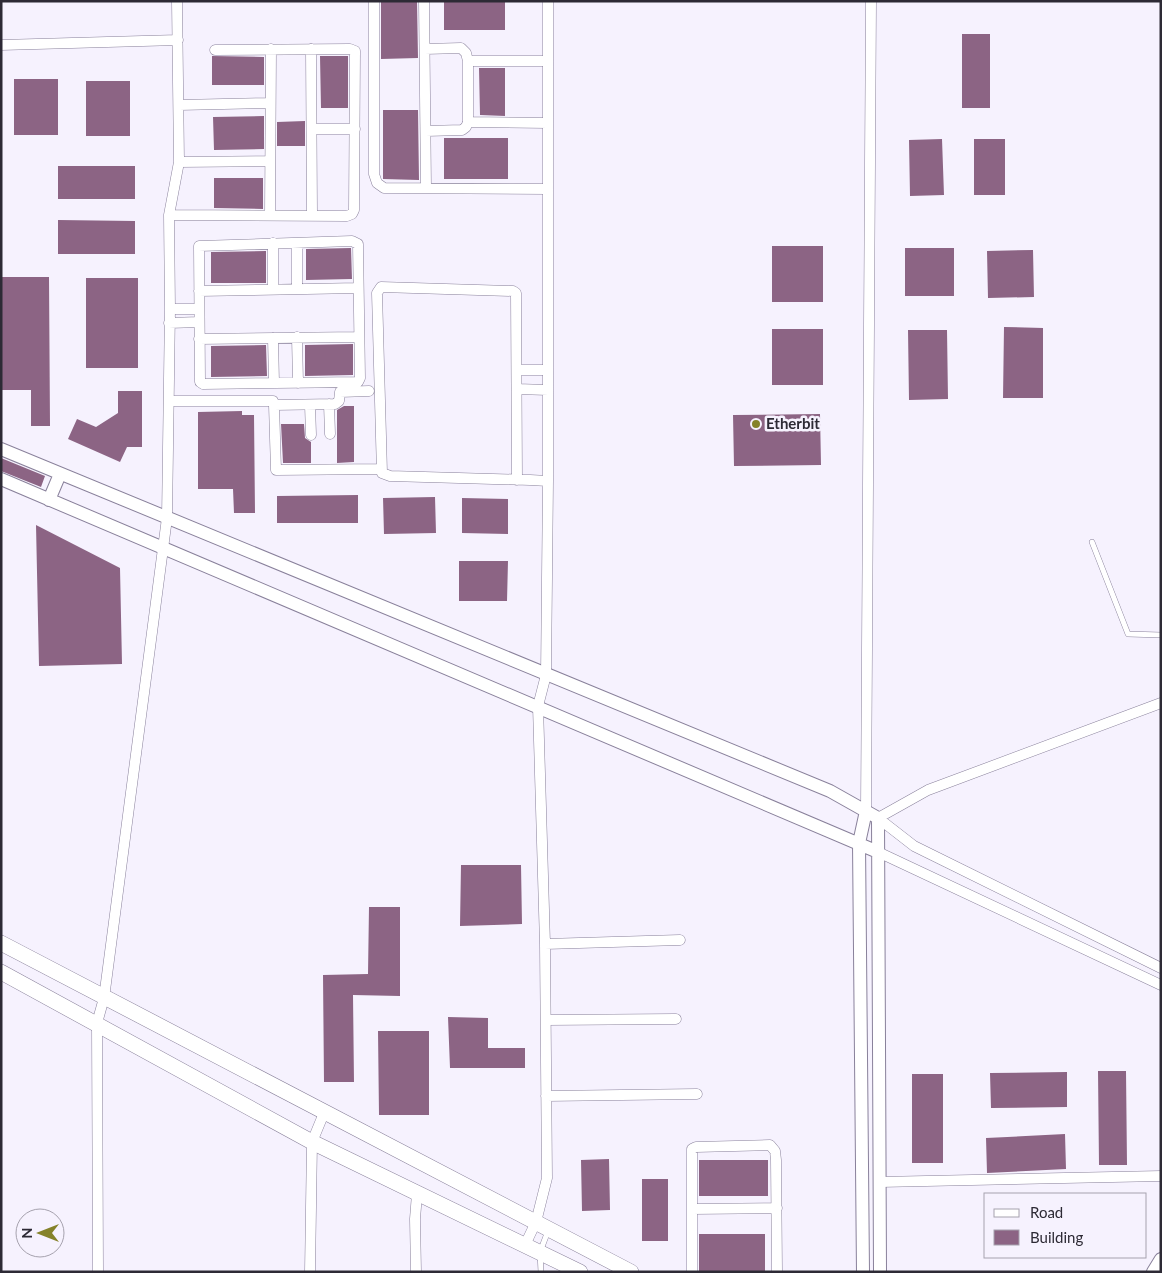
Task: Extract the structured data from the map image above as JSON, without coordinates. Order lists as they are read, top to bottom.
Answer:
{
  "places": ["Etherbit"],
  "legend": ["Road", "Building"],
  "north": "left"
}
